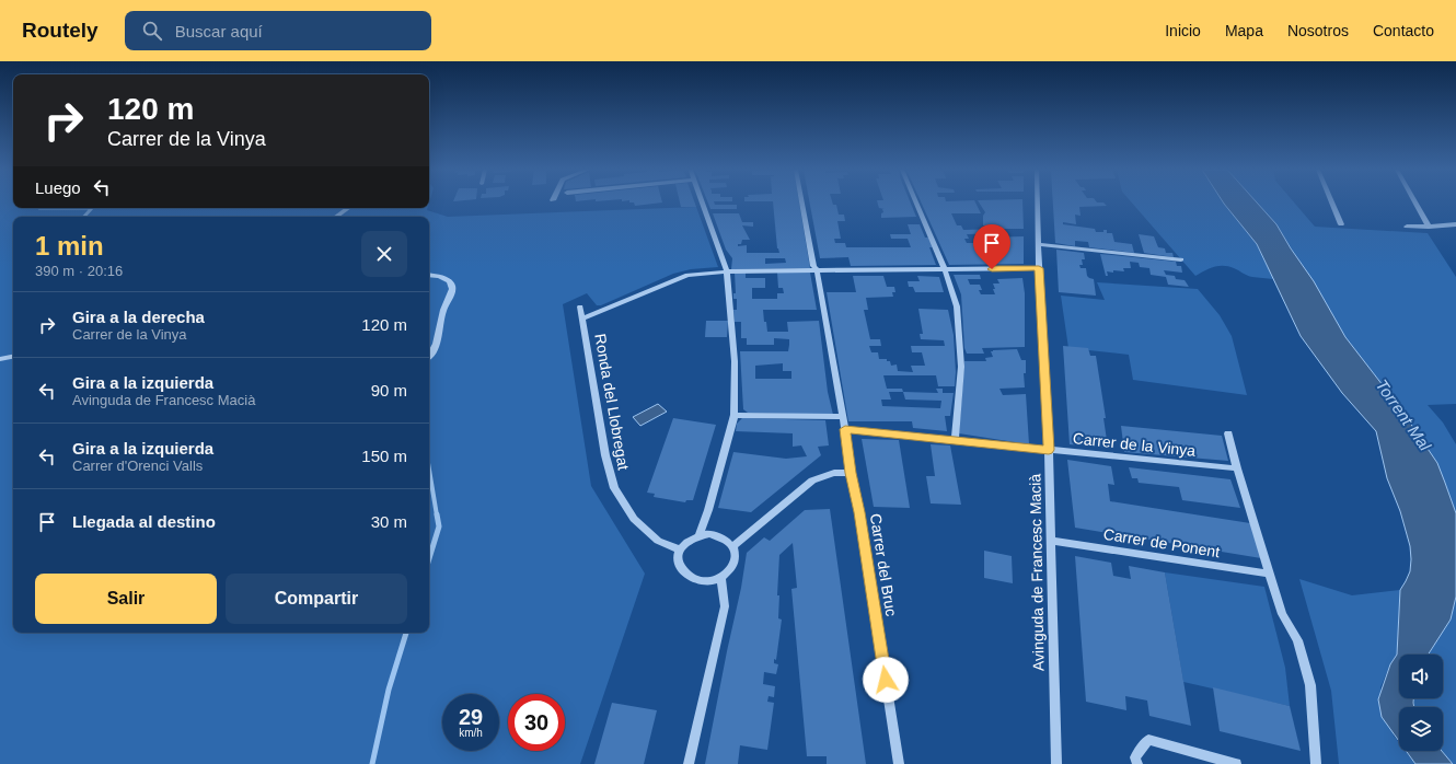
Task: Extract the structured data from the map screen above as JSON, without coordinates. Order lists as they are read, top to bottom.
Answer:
{
  "streets": {
    "street": [
      "Ronda del Llobregat",
      "Carrer de la Vinya",
      "Carrer de Ponent",
      "Carrer del Bruc",
      "Avinguda de Francesc Macià"
    ]
  },
  "crossings": [
    ["Carrer de la Vinya", "Carrer del Bruc"],
    ["Carrer de la Vinya", "Avinguda de Francesc Macià"],
    ["Carrer de Ponent", "Avinguda de Francesc Macià"]
  ],
  "water": ["Torrent Mal"],
  "page": {
    "header": "Routely",
    "search": "Buscar aquí",
    "nav": [
      "Inicio",
      "Mapa",
      "Nosotros",
      "Contacto"
    ],
    "turn": ["120 m", "Carrer de la Vinya"],
    "then": "Luego",
    "heading": ["1 min", "390 m · 20:16"],
    "list": [
      {
        "name": "Gira a la derecha",
        "note": "Carrer de la Vinya",
        "value": "120 m"
      },
      {
        "name": "Gira a la izquierda",
        "note": "Avinguda de Francesc Macià",
        "value": "90 m"
      },
      {
        "name": "Gira a la izquierda",
        "note": "Carrer d'Orenci Valls",
        "value": "150 m"
      },
      {
        "name": "Llegada al destino",
        "value": "30 m"
      }
    ],
    "buttons": ["Salir", "Compartir"],
    "speed": "29 km/h",
    "limit": "30"
  }
}
